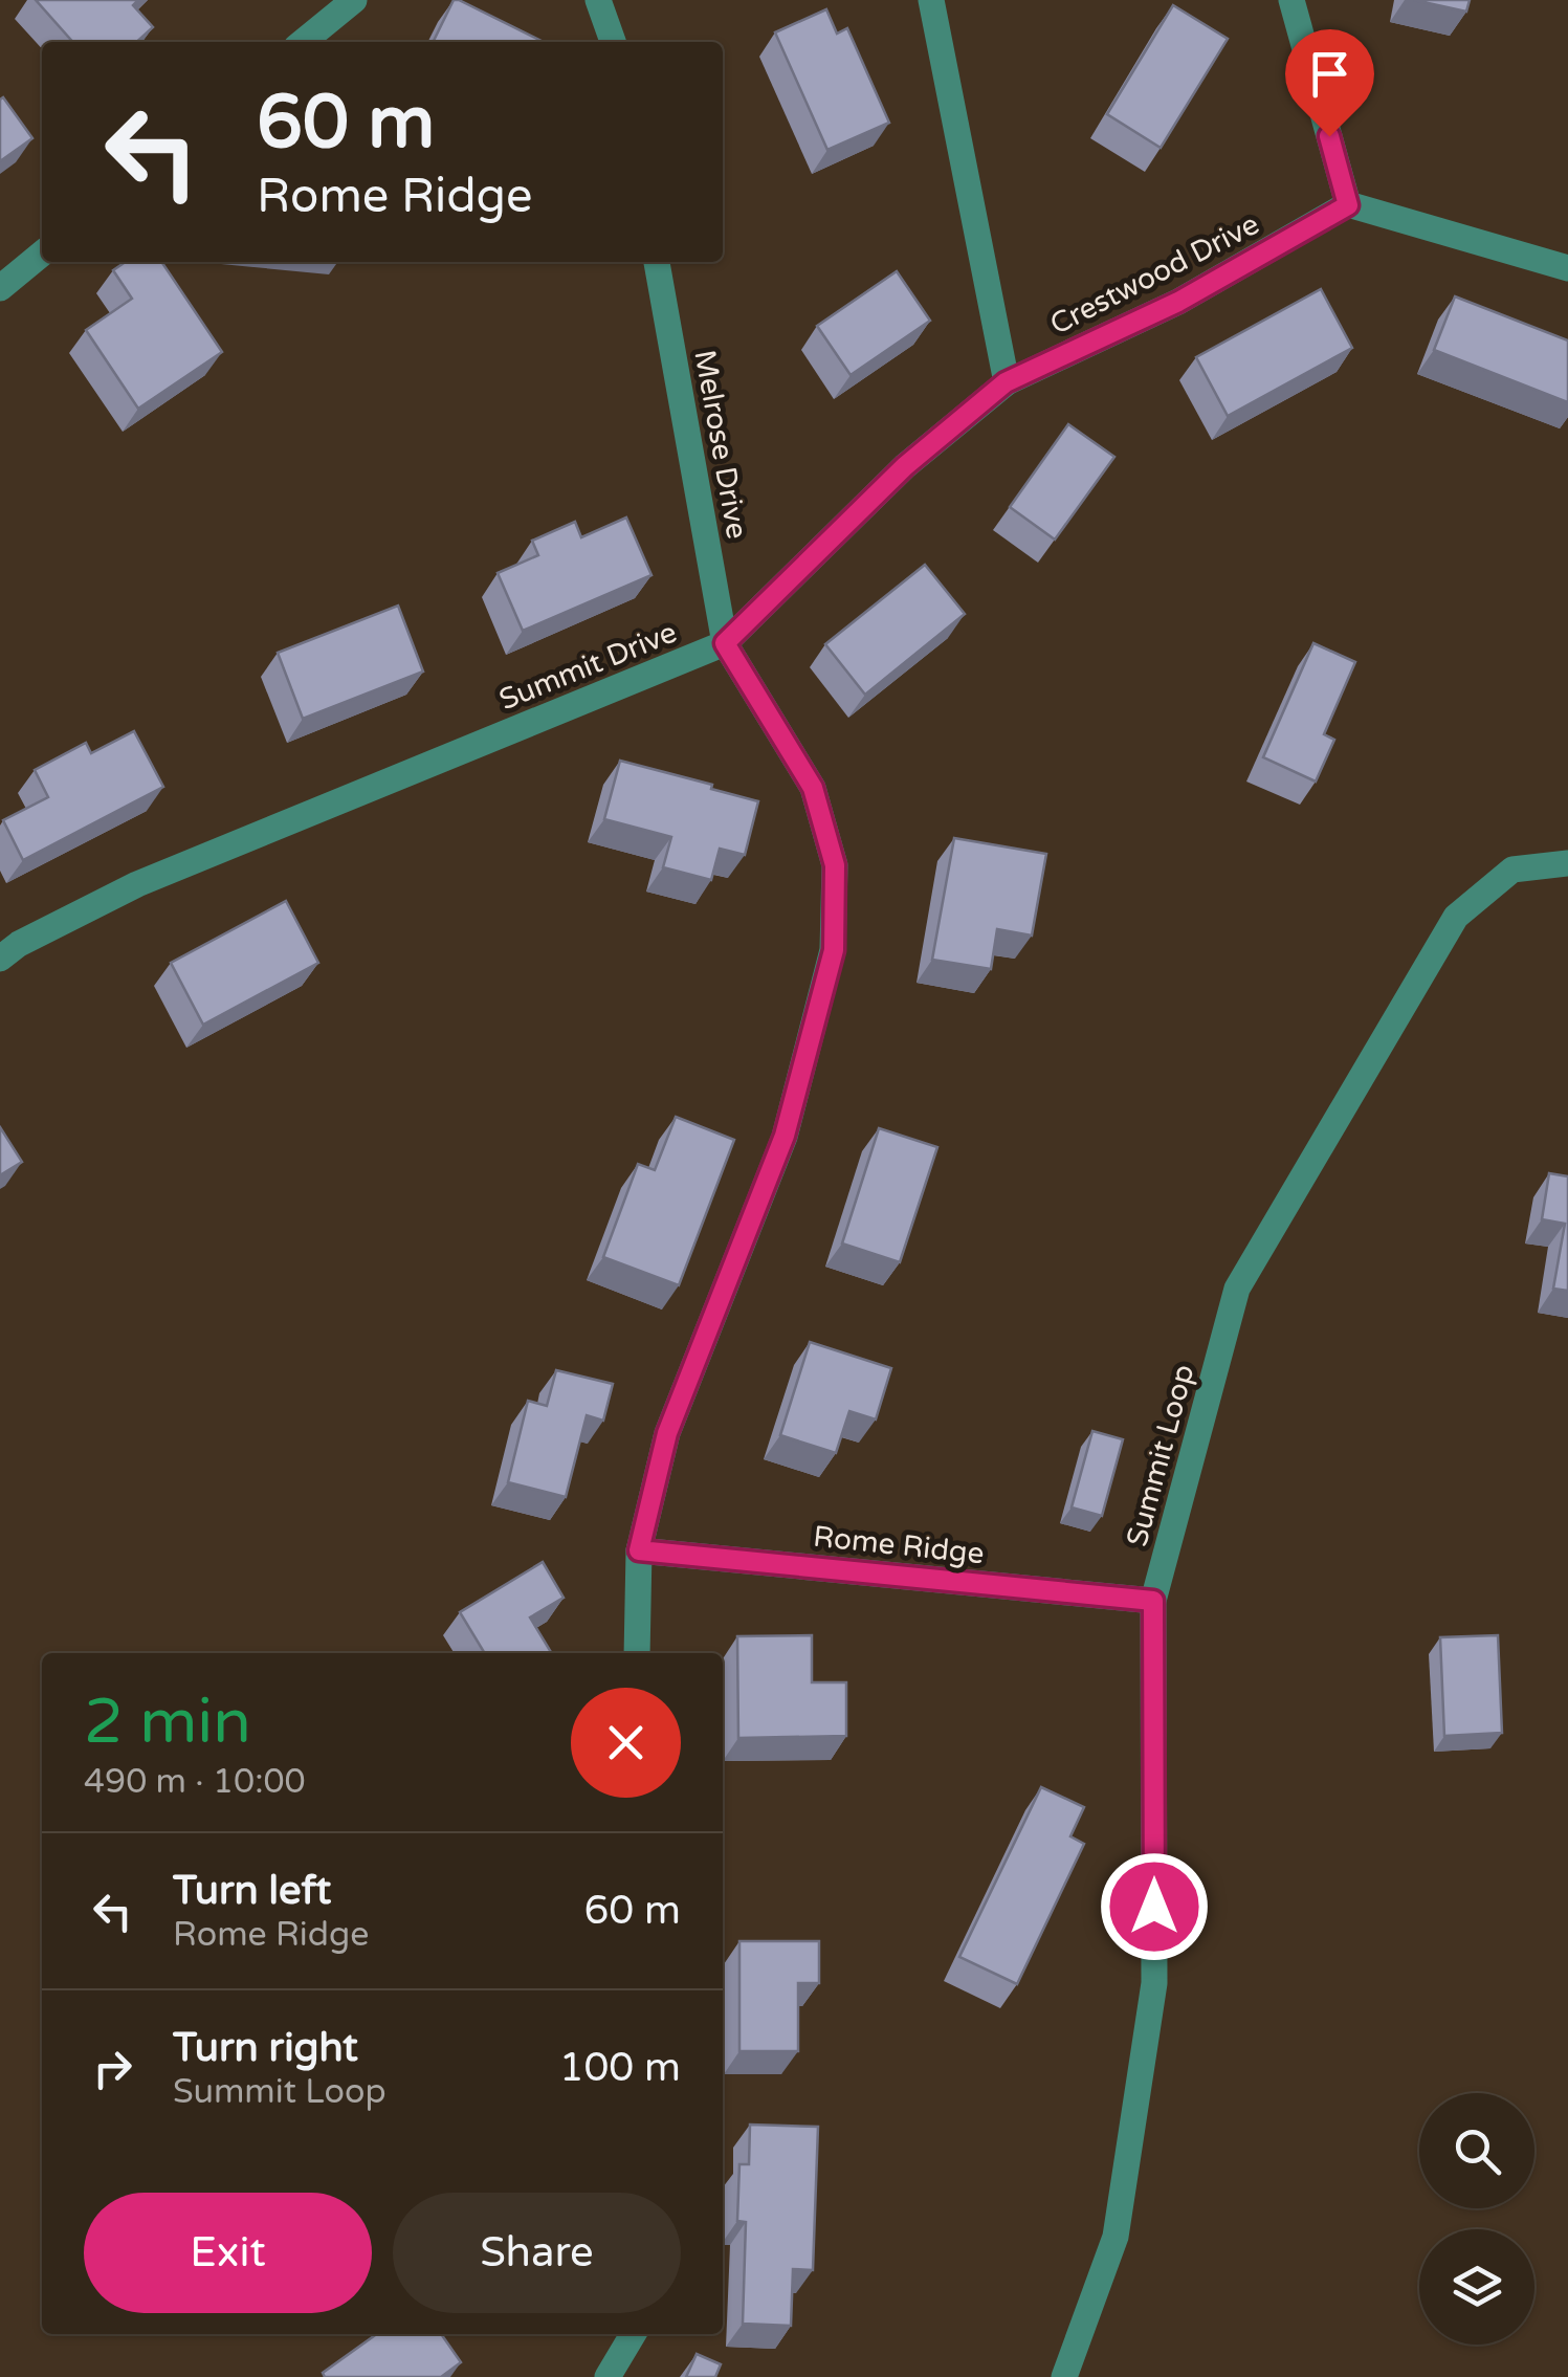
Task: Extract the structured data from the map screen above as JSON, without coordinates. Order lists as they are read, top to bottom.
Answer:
{
  "streets": {
    "street": [
      "Crestwood Drive",
      "Melrose Drive",
      "Summit Drive",
      "Summit Loop",
      "Rome Ridge"
    ]
  },
  "crossings": [
    ["Crestwood Drive", "Summit Drive"],
    ["Melrose Drive", "Summit Drive"],
    ["Summit Loop", "Rome Ridge"]
  ],
  "page": {
    "turn": ["60 m", "Rome Ridge"],
    "heading": ["2 min", "490 m · 10:00"],
    "list": [
      {
        "name": "Turn left",
        "note": "Rome Ridge",
        "value": "60 m"
      },
      {
        "name": "Turn right",
        "note": "Summit Loop",
        "value": "100 m"
      }
    ],
    "buttons": ["Exit", "Share"]
  }
}
